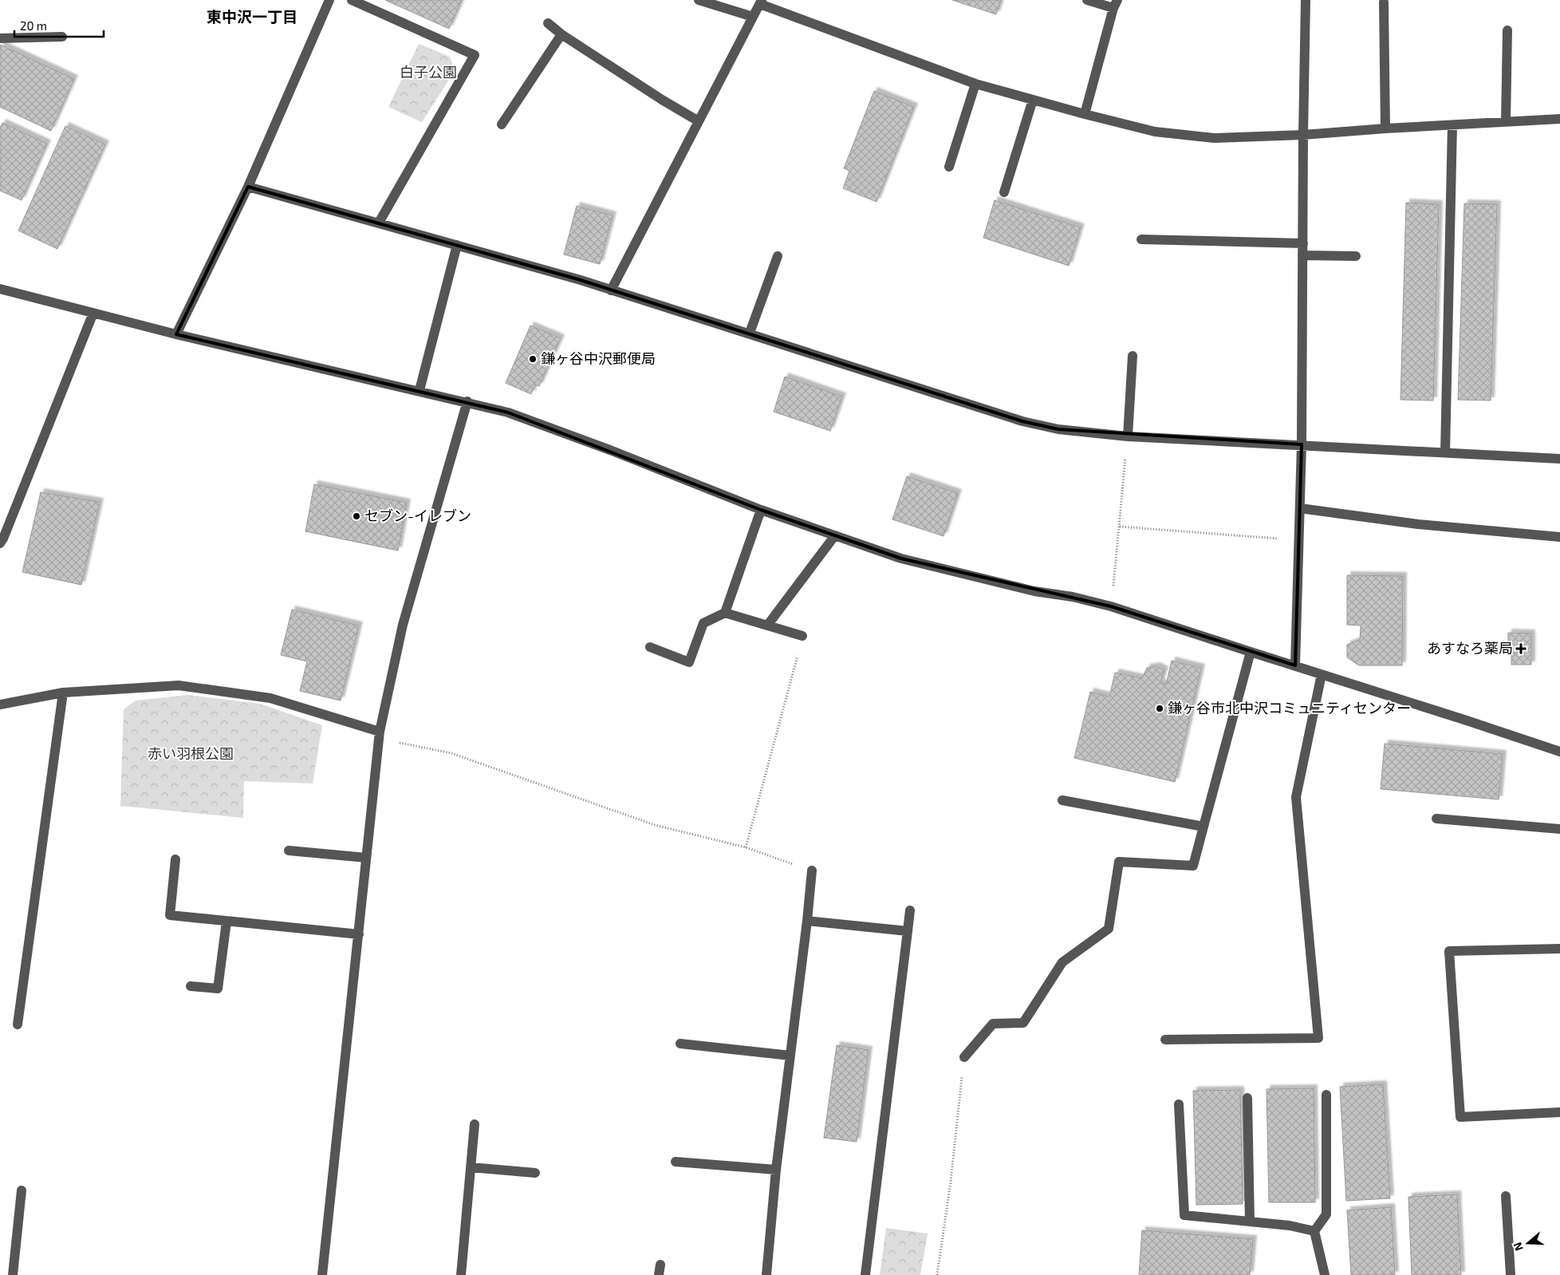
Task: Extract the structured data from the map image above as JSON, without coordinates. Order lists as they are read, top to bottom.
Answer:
{
  "districts": ["東中沢一丁目"],
  "parks": ["白子公園", "赤い羽根公園"],
  "places": {
    "other": ["鎌ヶ谷中沢郵便局", "セブン-イレブン", "鎌ヶ谷市北中沢コミュニティセンター"],
    "health": ["あすなろ薬局"]
  },
  "scale_bar": "20 m",
  "north": "left"
}
